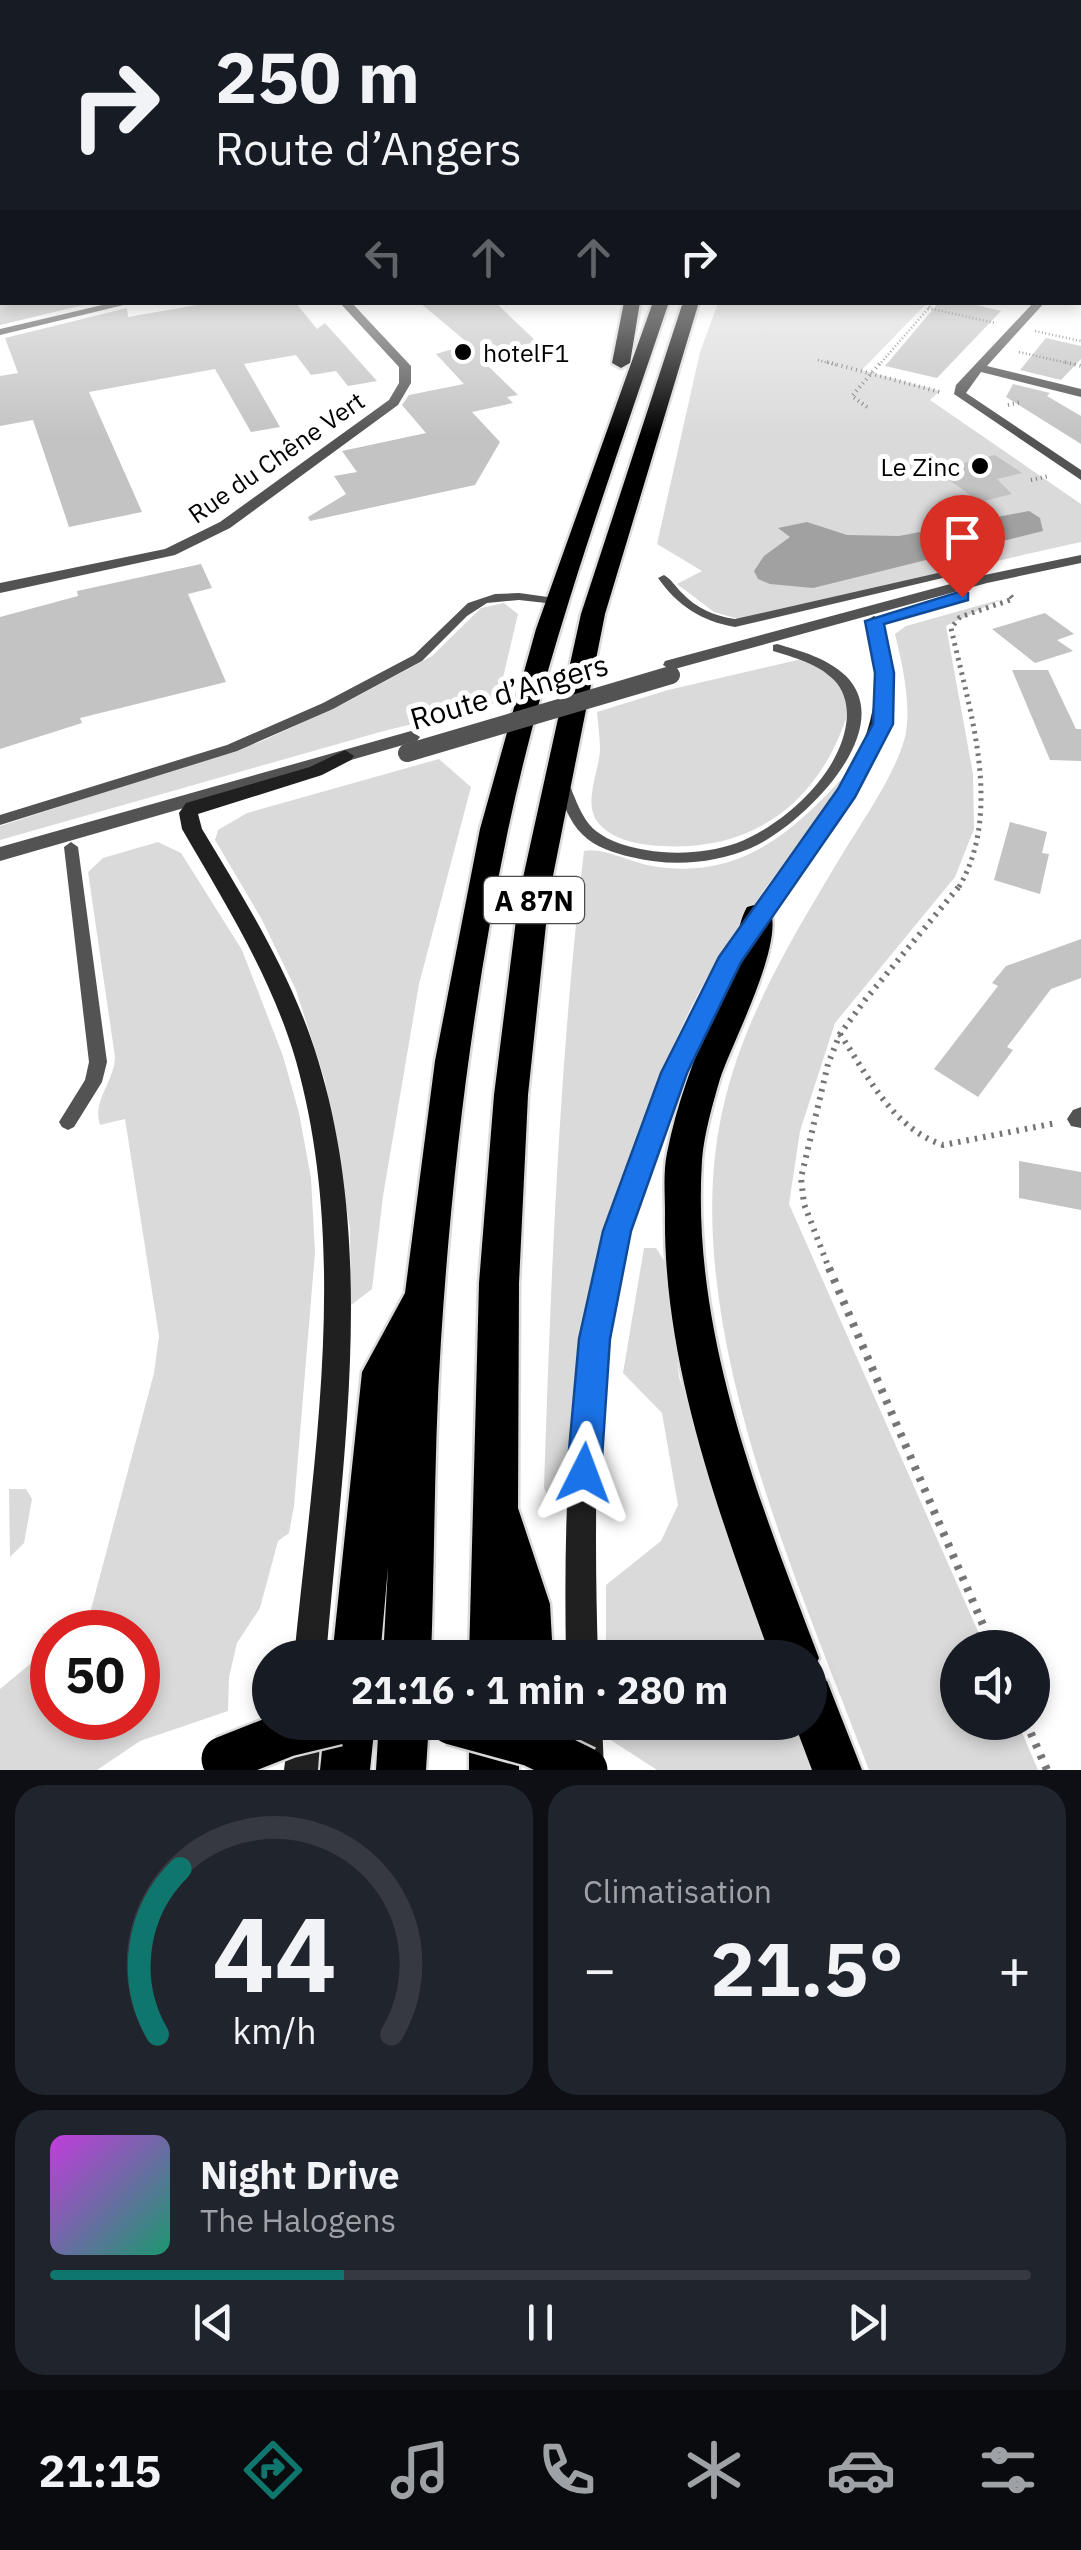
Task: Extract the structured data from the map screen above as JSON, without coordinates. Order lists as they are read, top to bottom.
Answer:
{
  "streets": {
    "highway": ["A 87N"],
    "street": ["Rue du Chêne Vert", "Route d’Angers"]
  },
  "places": ["hotelF1", "Le Zinc"],
  "page": {
    "turn": ["250 m", "Route d’Angers"],
    "limit": "50",
    "trip": "21:16 · 1 min · 280 m",
    "tile": "Climatisation",
    "heat": ["−", "21.5°", "+"],
    "song": ["Night Drive", "The Halogens"],
    "tabs": "21:15",
    "gauge": ["44", "km/h"]
  }
}
